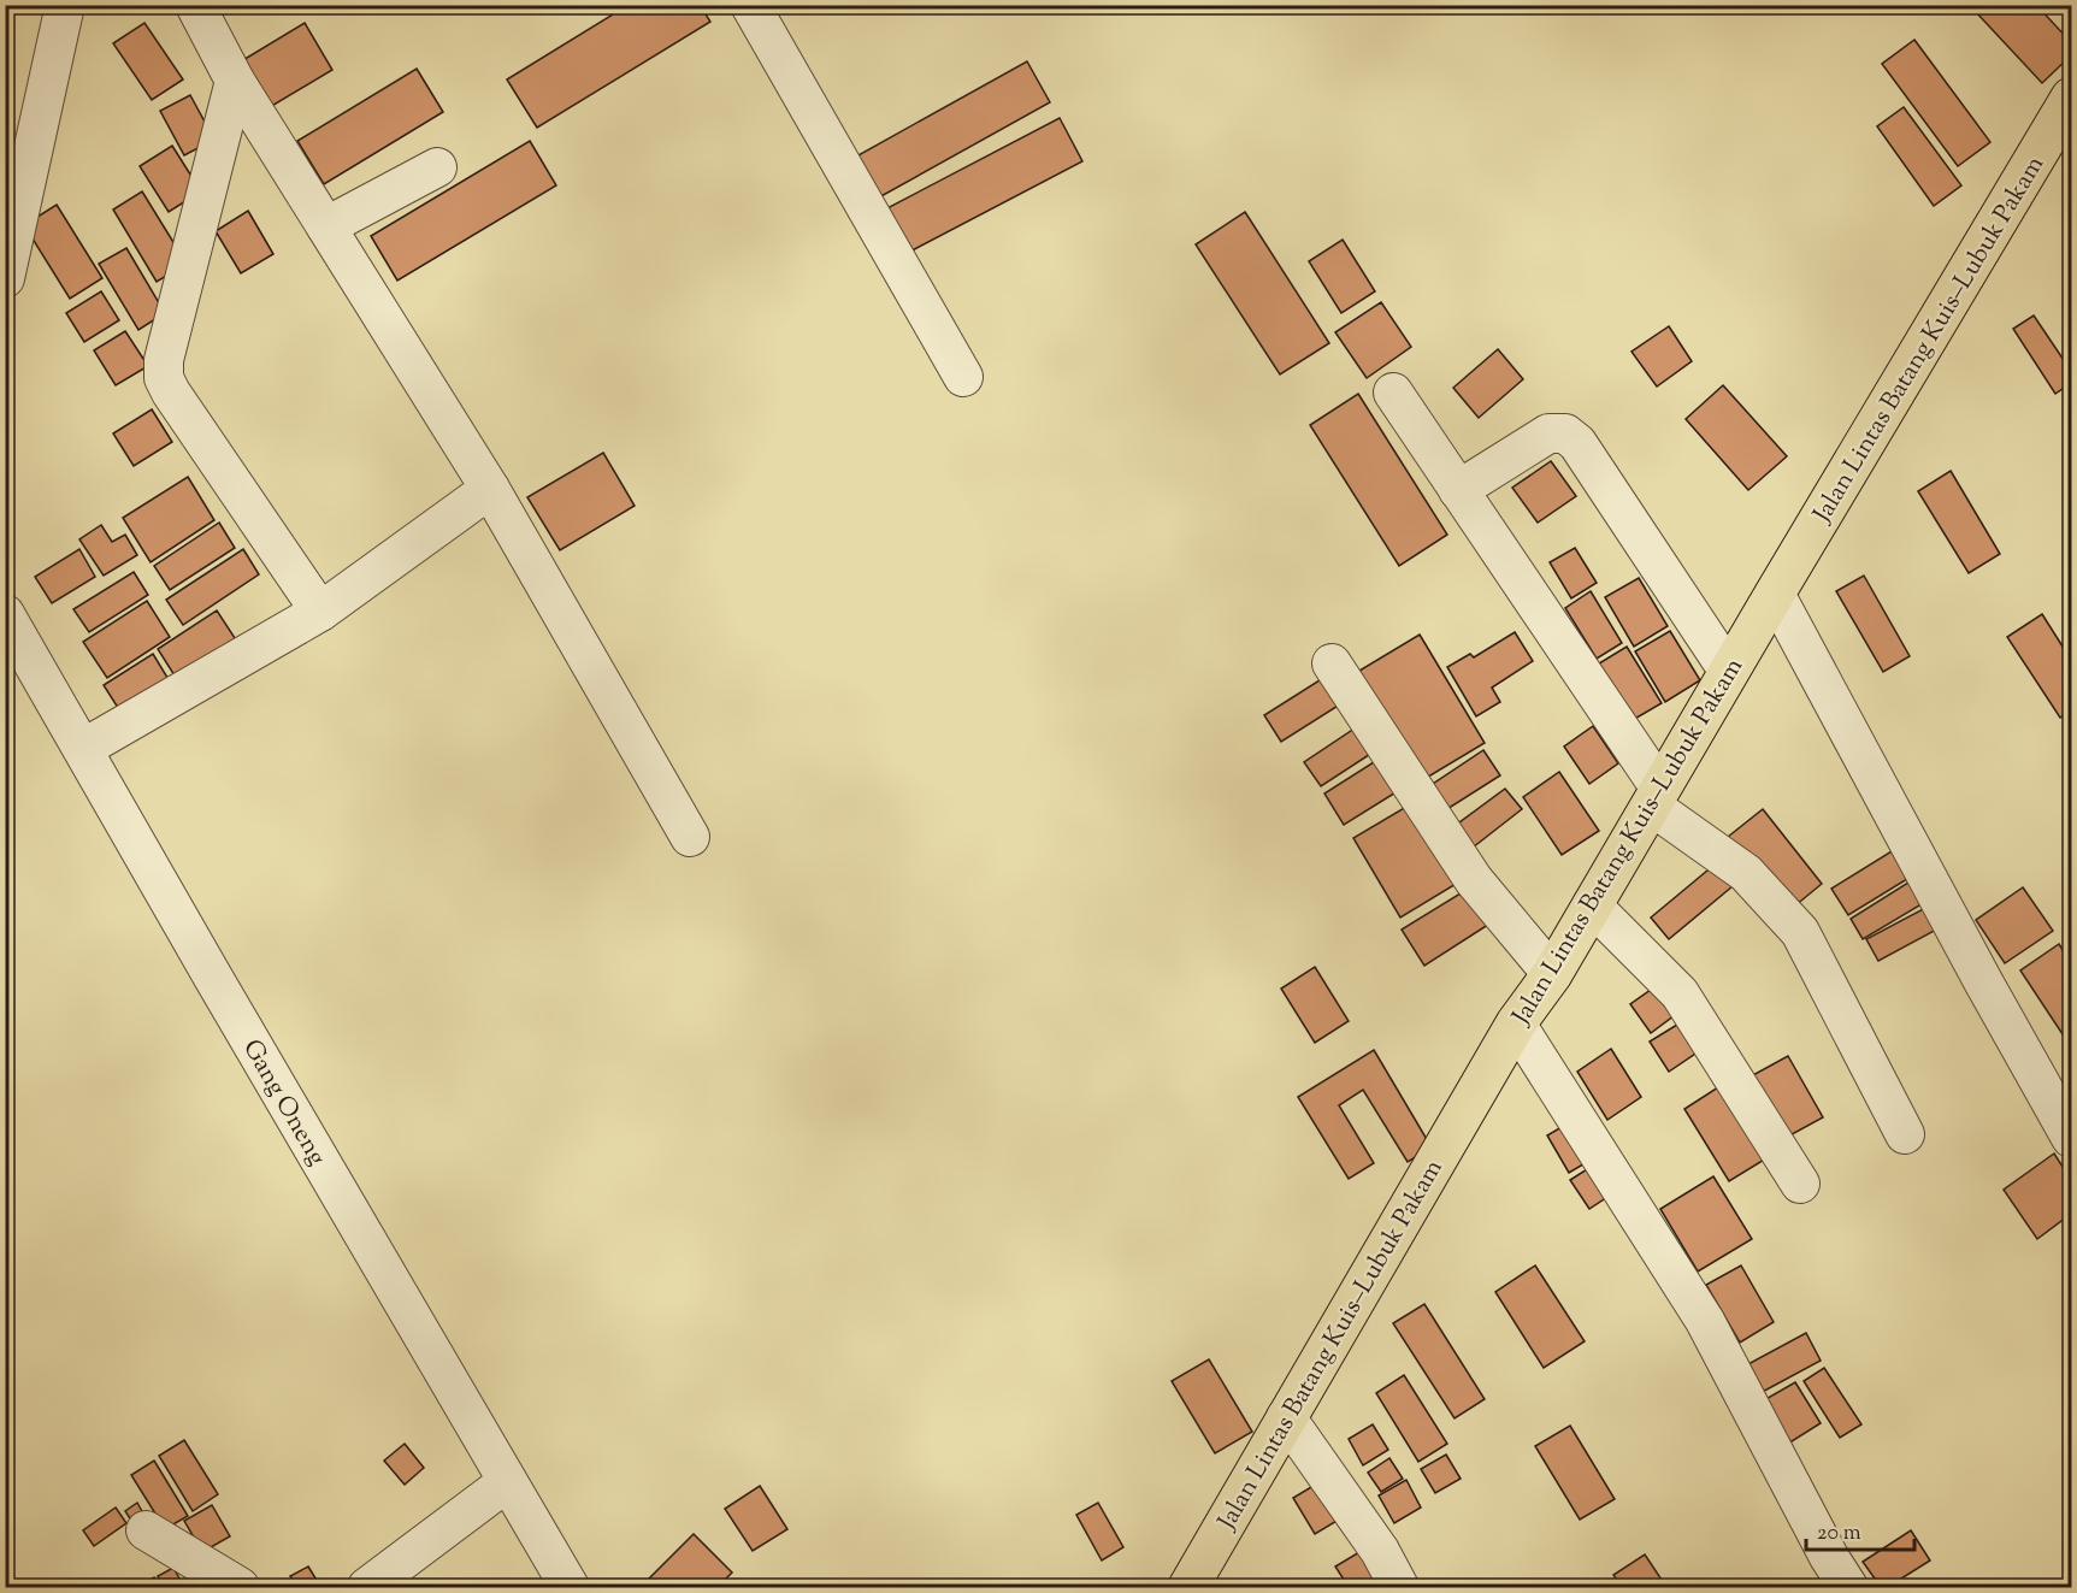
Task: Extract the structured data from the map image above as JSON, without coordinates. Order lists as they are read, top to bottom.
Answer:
{
  "streets": {
    "highway": ["Jalan Lintas Batang Kuis–Lubuk Pakam"],
    "street": ["Gang Oneng"]
  },
  "scale_bar": "20 m"
}
